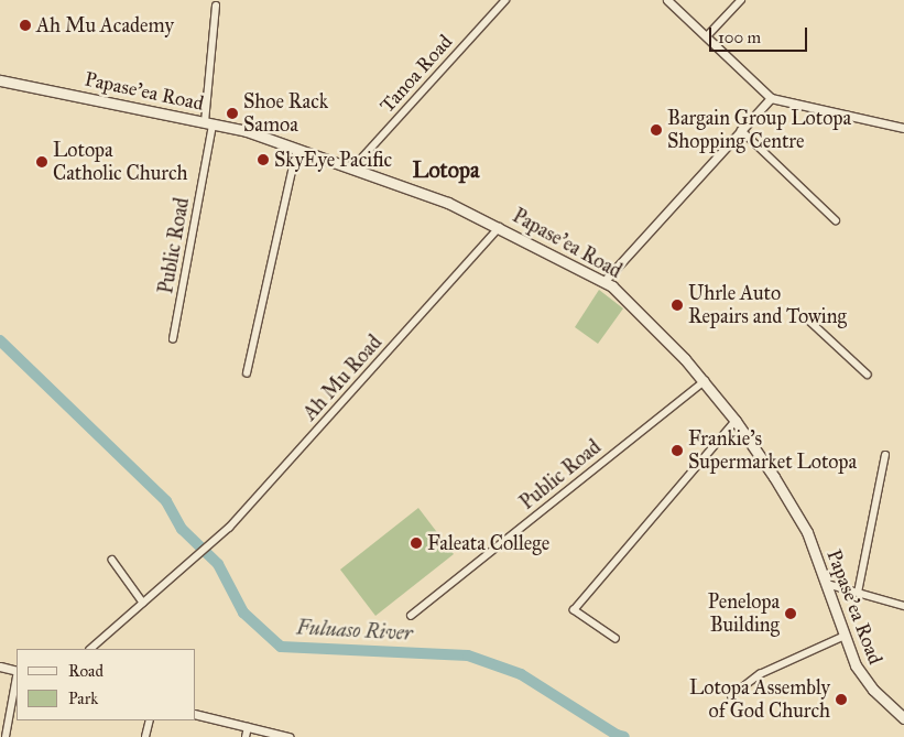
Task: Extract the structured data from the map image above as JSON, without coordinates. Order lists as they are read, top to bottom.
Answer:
{
  "streets": {
    "main road": ["Papase'ea Road"],
    "street": ["Tanoa Road", "Public Road", "Ah Mu Road"]
  },
  "crossings": [
    ["Tanoa Road", "Papase'ea Road"],
    ["Papase'ea Road", "Public Road"],
    ["Papase'ea Road", "Ah Mu Road"]
  ],
  "districts": ["Lotopa"],
  "water": ["Fuluaso River"],
  "places": [
    "Ah Mu Academy",
    "Shoe Rack Samoa",
    "Bargain Group Lotopa Shopping Centre",
    "SkyEye Pacific",
    "Lotopa Catholic Church",
    "Uhrle Auto Repairs and Towing",
    "Frankie's Supermarket Lotopa",
    "Faleata College",
    "Penelopa Building",
    "Lotopa Assembly of God Church"
  ],
  "legend": ["Road", "Park"],
  "scale_bar": "100 m"
}
